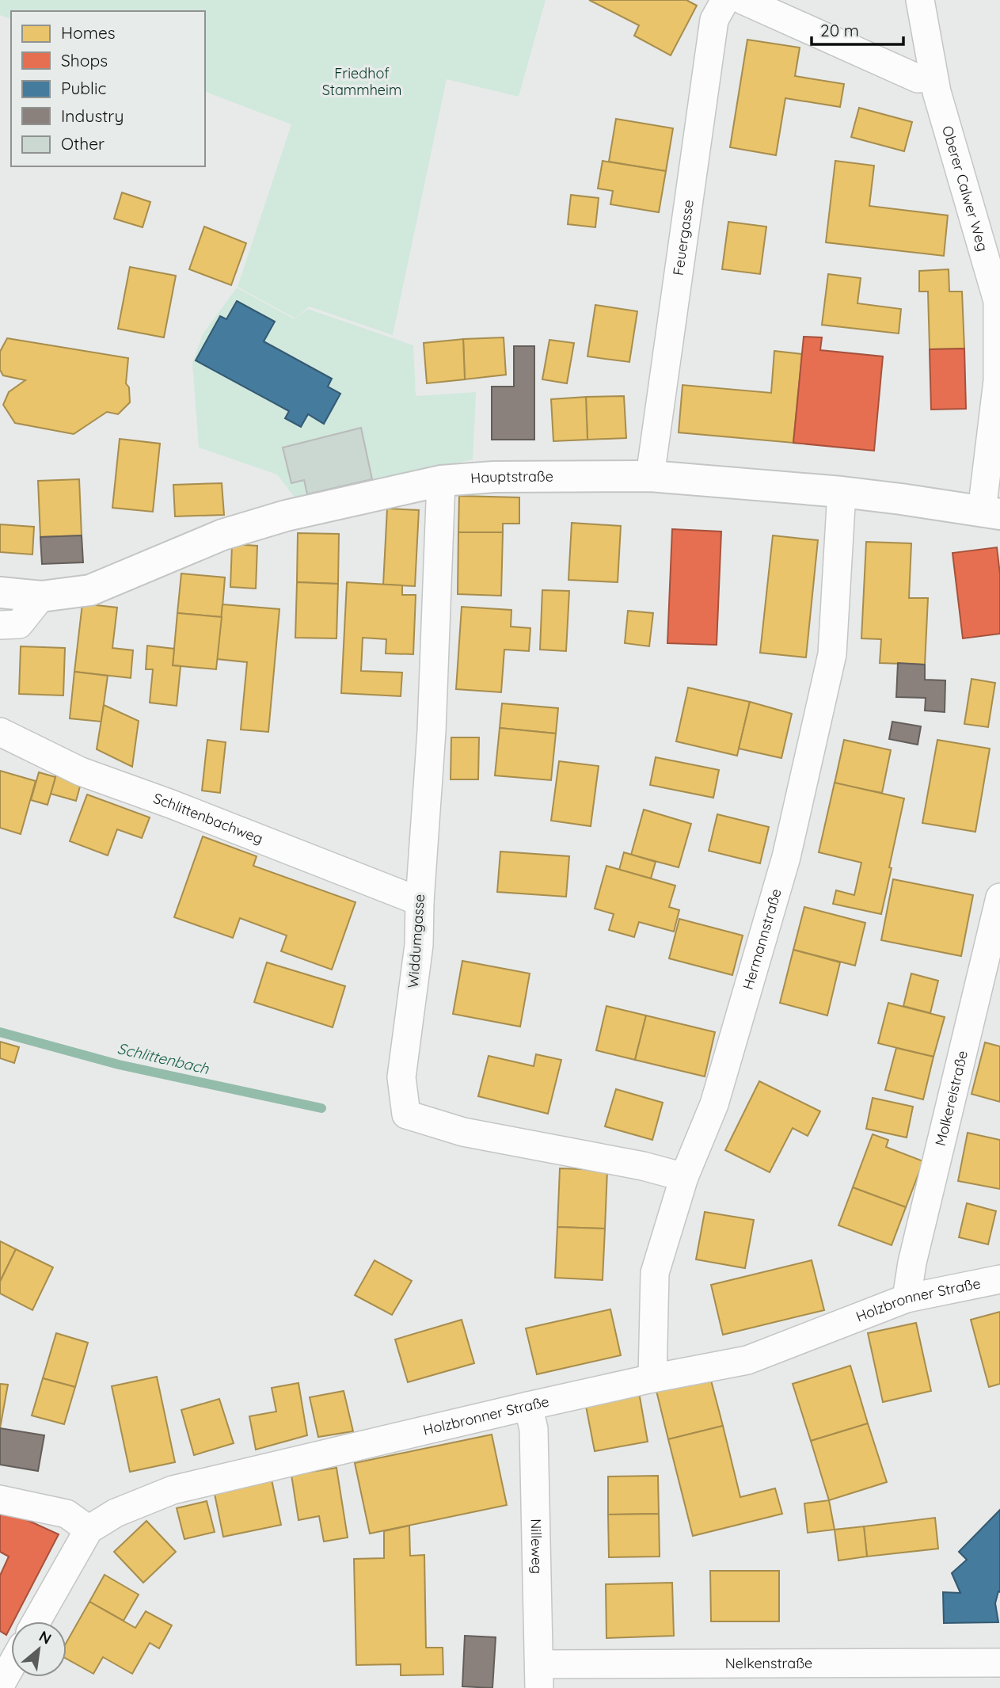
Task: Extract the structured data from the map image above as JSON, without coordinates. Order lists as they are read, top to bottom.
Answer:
{
  "streets": {
    "street": [
      "Oberer Calwer Weg",
      "Feuergasse",
      "Hauptstraße",
      "Schlittenbachweg",
      "Hermannstraße",
      "Widdumgasse",
      "Molkereistraße",
      "Holzbronner Straße",
      "Nilleweg",
      "Nelkenstraße"
    ]
  },
  "crossings": [
    ["Oberer Calwer Weg", "Hauptstraße"],
    ["Feuergasse", "Hauptstraße"],
    ["Hauptstraße", "Hermannstraße"],
    ["Hauptstraße", "Widdumgasse"],
    ["Schlittenbachweg", "Widdumgasse"],
    ["Hermannstraße", "Widdumgasse"],
    ["Hermannstraße", "Holzbronner Straße"],
    ["Molkereistraße", "Holzbronner Straße"],
    ["Holzbronner Straße", "Nilleweg"],
    ["Nilleweg", "Nelkenstraße"]
  ],
  "water": ["Schlittenbach"],
  "parks": ["Friedhof Stammheim"],
  "legend": [
    "Homes",
    "Shops",
    "Public",
    "Industry",
    "Other"
  ],
  "scale_bar": "20 m",
  "north": "top right"
}
